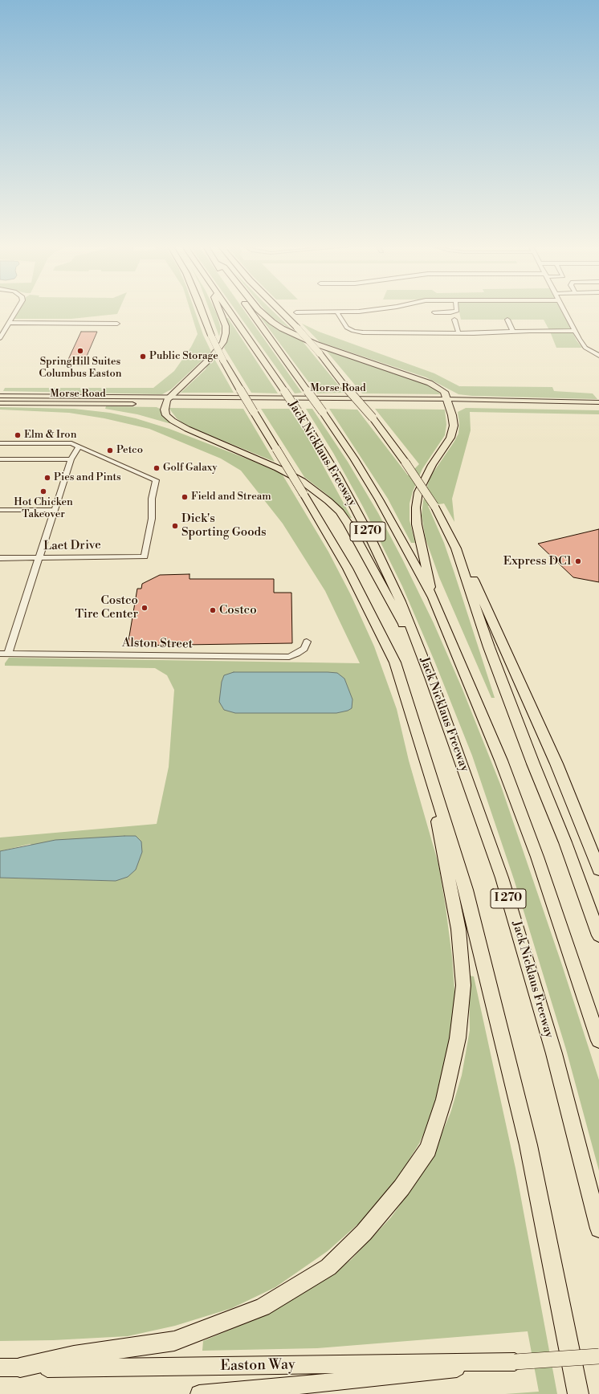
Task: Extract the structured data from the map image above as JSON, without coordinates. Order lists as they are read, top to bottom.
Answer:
{
  "streets": {
    "highway": ["Jack Nicklaus Freeway", "I 270"],
    "main road": ["Morse Road", "Easton Way"],
    "street": ["Laet Drive", "Alston Street"]
  },
  "places": [
    "SpringHill Suites Columbus Easton",
    "Public Storage",
    "Elm & Iron",
    "Petco",
    "Golf Galaxy",
    "Pies and Pints",
    "Hot Chicken Takeover",
    "Field and Stream",
    "Dick's Sporting Goods",
    "Express DC1",
    "Costco Tire Center",
    "Costco"
  ]
}
